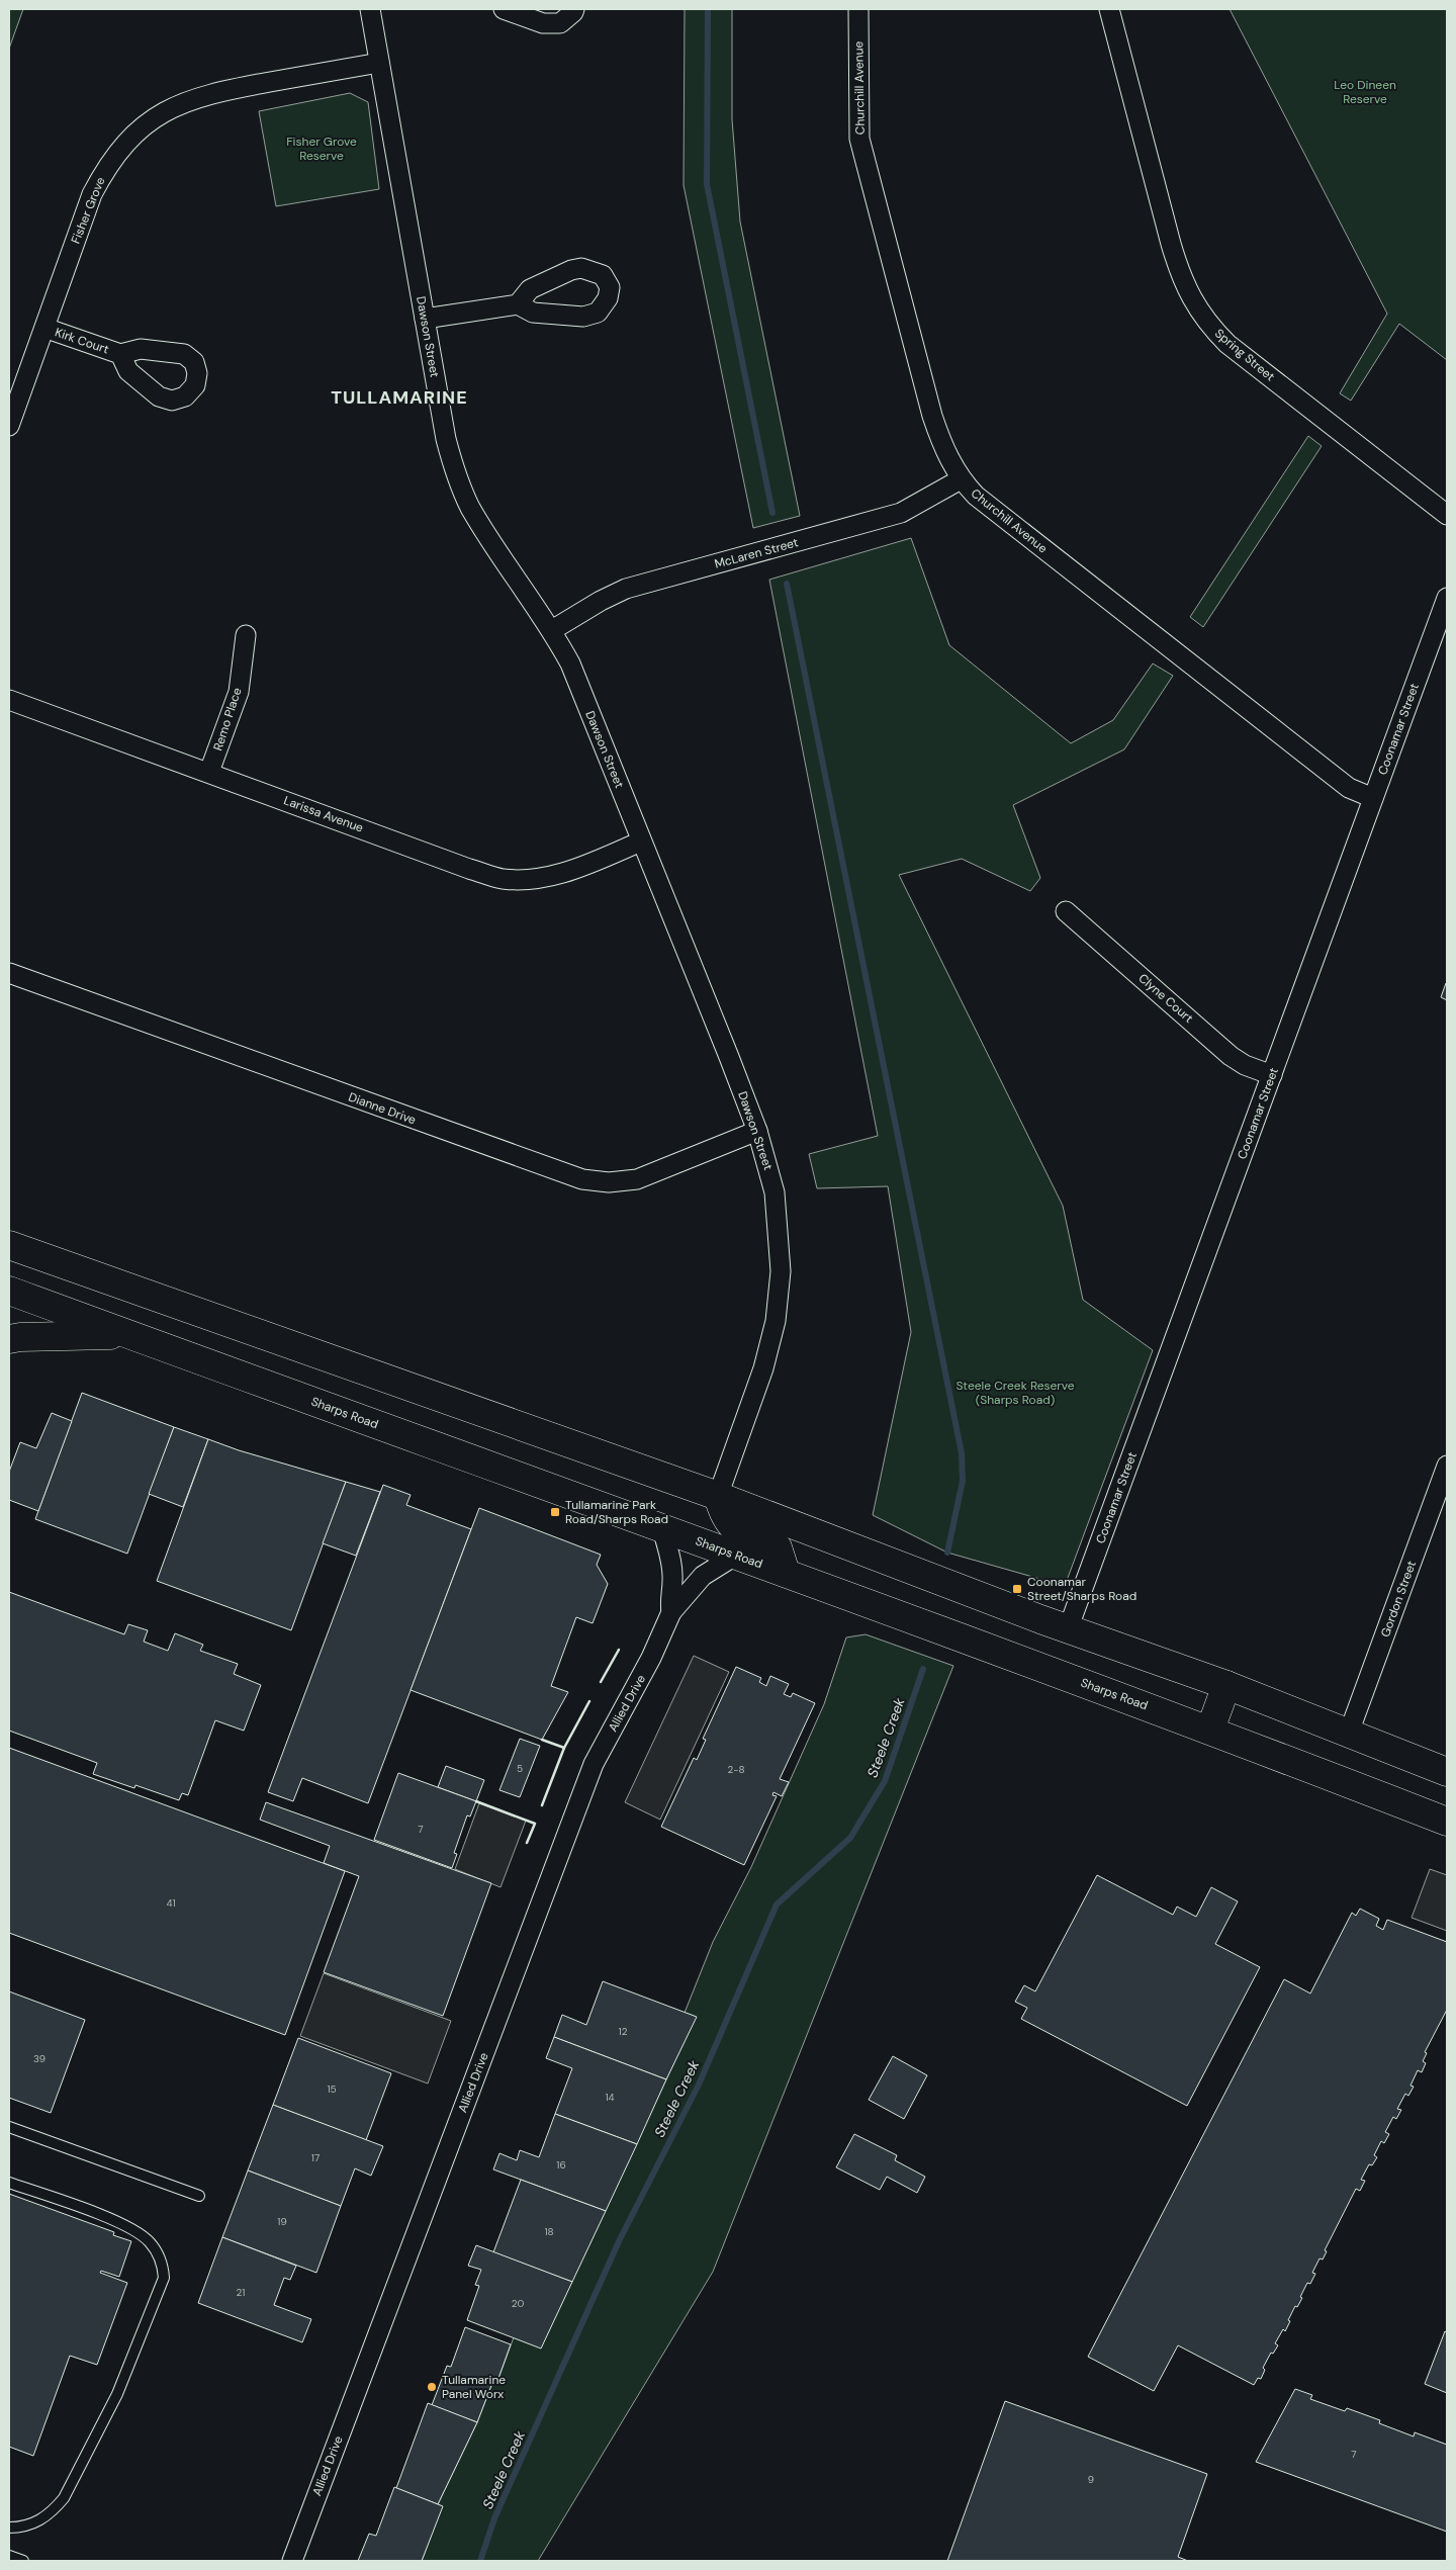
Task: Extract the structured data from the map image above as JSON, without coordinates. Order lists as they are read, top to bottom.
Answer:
{
  "streets": {
    "main road": ["Sharps Road"],
    "street": [
      "Churchill Avenue",
      "Fisher Grove",
      "Dawson Street",
      "Kirk Court",
      "Spring Street",
      "McLaren Street",
      "Remo Place",
      "Coonamar Street",
      "Larissa Avenue",
      "Clyne Court",
      "Dianne Drive",
      "Gordon Street",
      "Allied Drive"
    ]
  },
  "crossings": [
    ["Churchill Avenue", "McLaren Street"],
    ["Churchill Avenue", "Coonamar Street"],
    ["Fisher Grove", "Dawson Street"],
    ["Fisher Grove", "Kirk Court"],
    ["Dawson Street", "McLaren Street"],
    ["Dawson Street", "Larissa Avenue"],
    ["Dawson Street", "Dianne Drive"],
    ["Remo Place", "Larissa Avenue"],
    ["Coonamar Street", "Clyne Court"],
    ["Sharps Road", "Allied Drive"]
  ],
  "districts": ["TULLAMARINE"],
  "water": ["Steele Creek"],
  "parks": ["Leo Dineen Reserve", "Fisher Grove Reserve", "Steele Creek Reserve (Sharps Road)"],
  "places": {
    "transit": ["Tullamarine Park Road/Sharps Road", "Coonamar Street/Sharps Road"],
    "other": ["Tullamarine Panel Worx"]
  },
  "house_numbers": [
    "5",
    "2-8",
    "7",
    "41",
    "12",
    "39",
    "15",
    "14",
    "17",
    "16",
    "19",
    "18",
    "21",
    "20",
    "7",
    "9"
  ]
}
